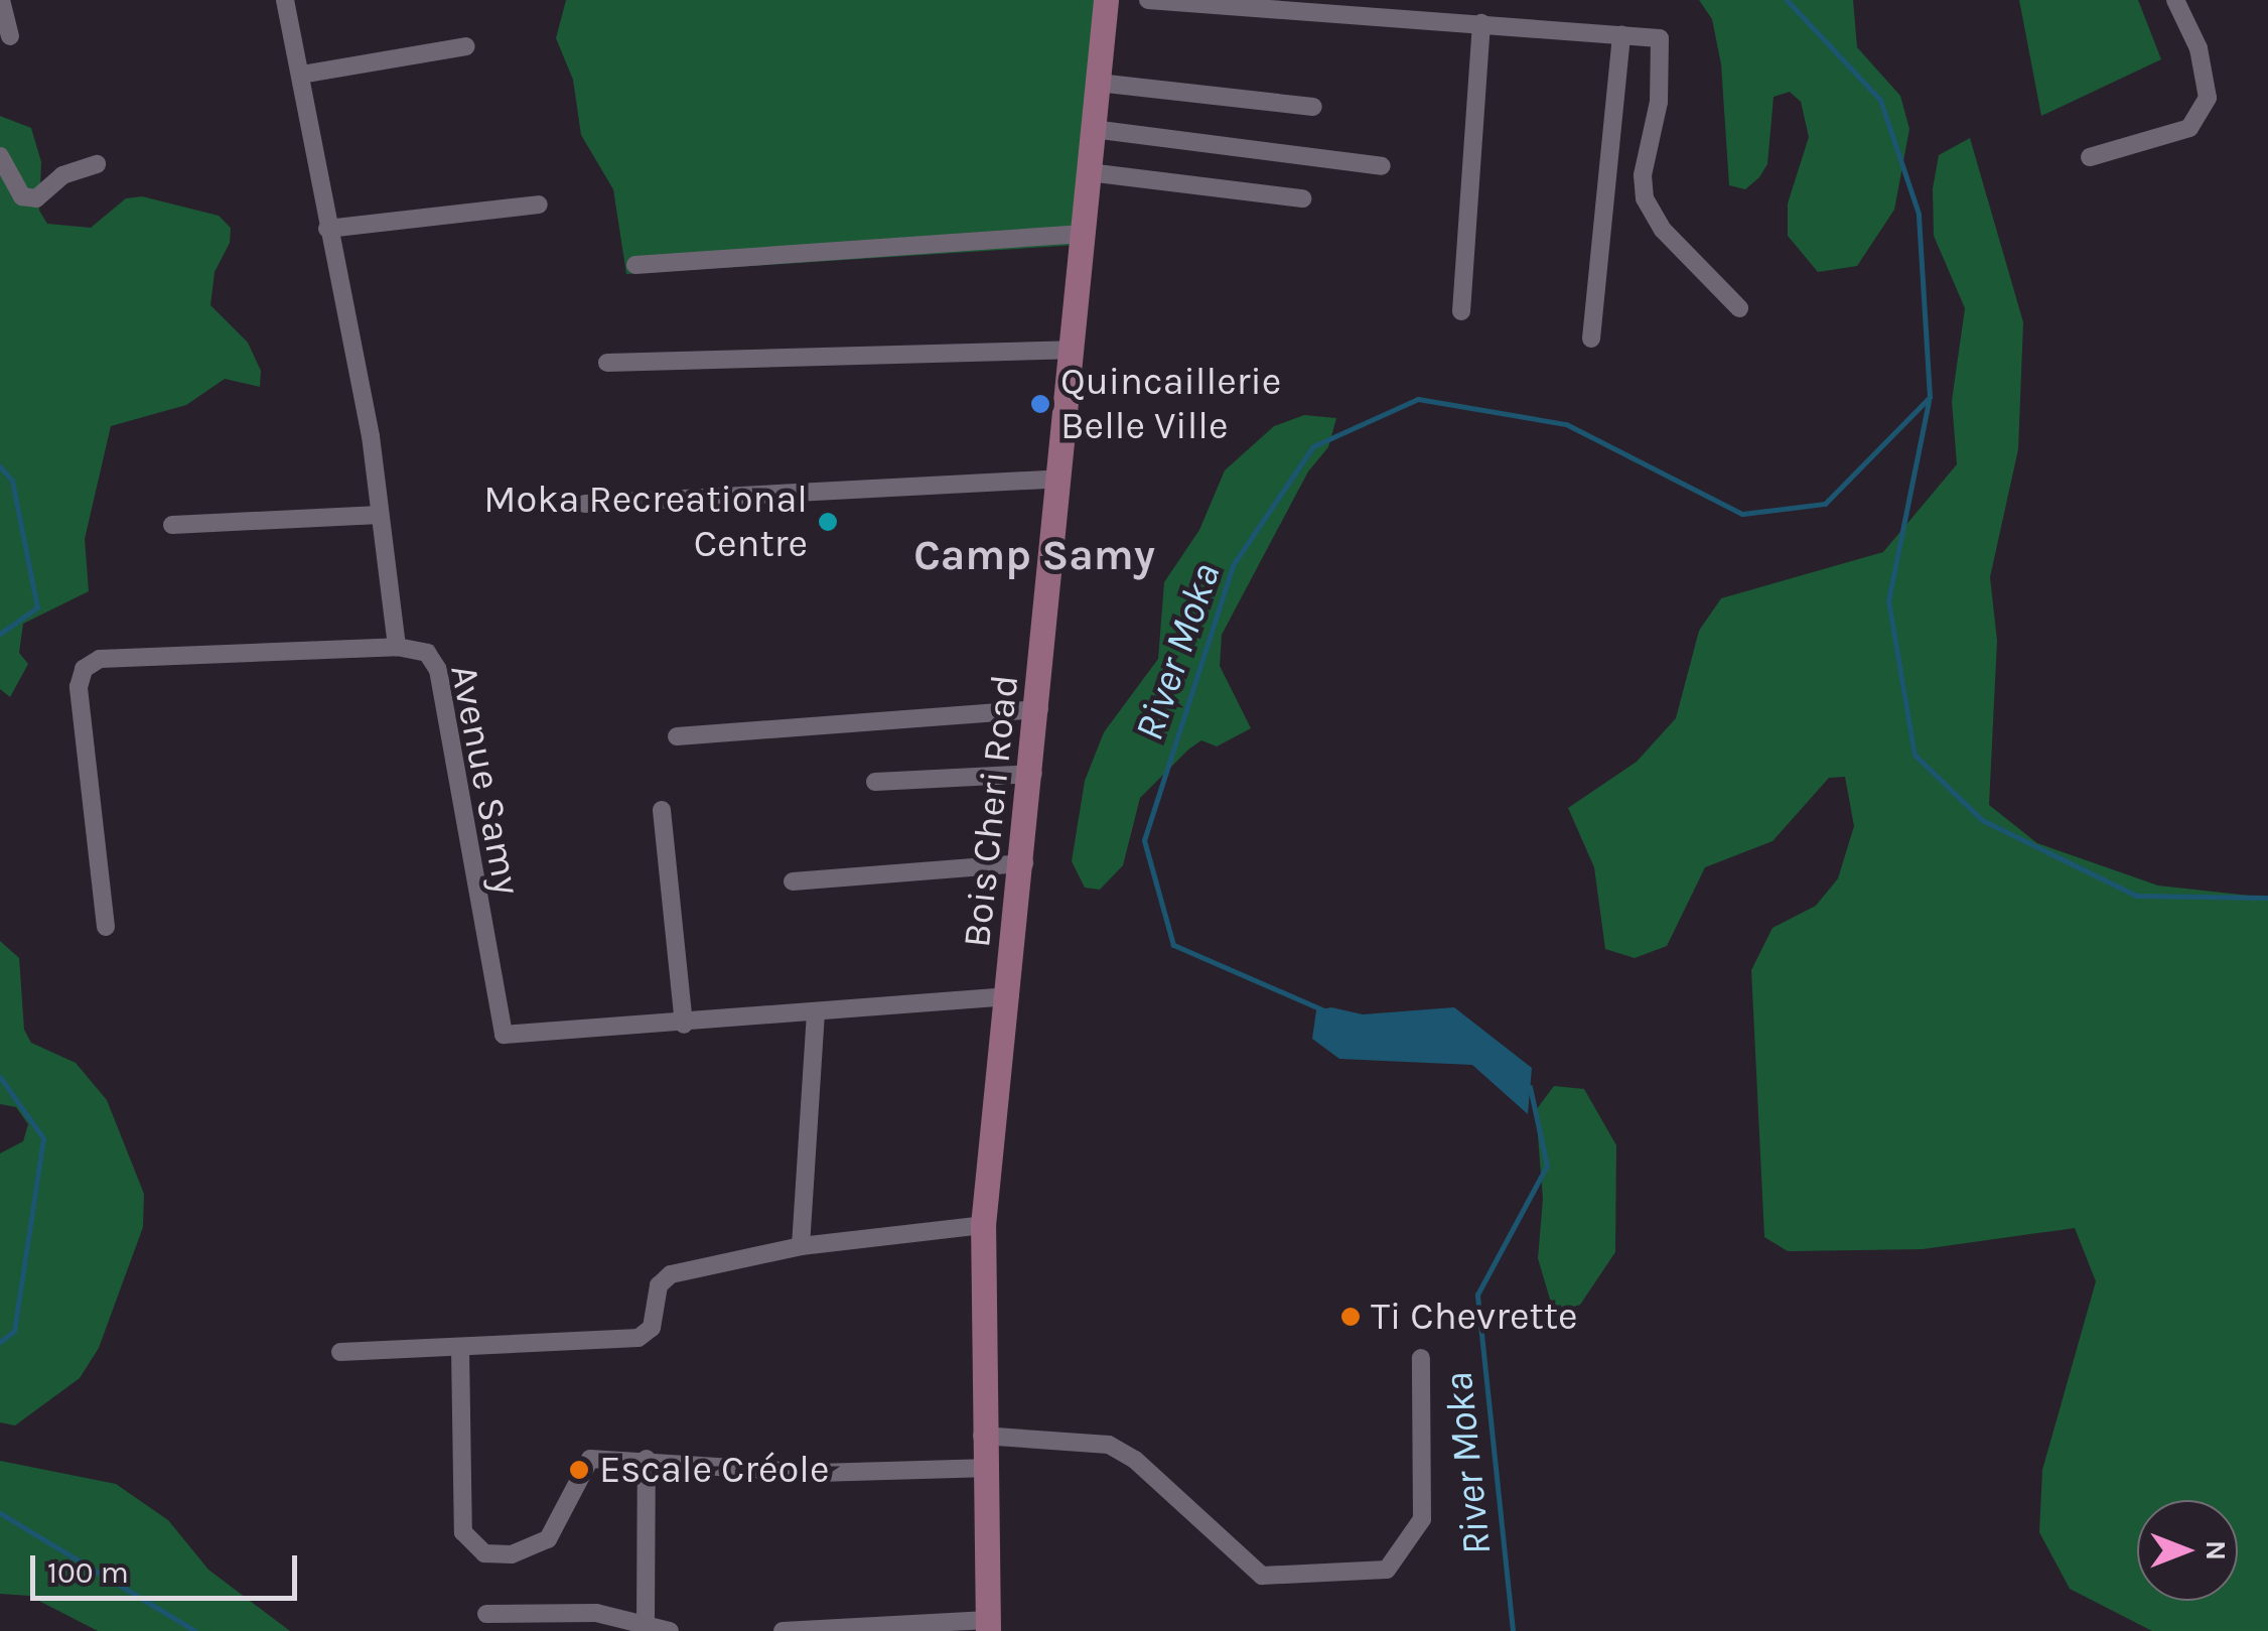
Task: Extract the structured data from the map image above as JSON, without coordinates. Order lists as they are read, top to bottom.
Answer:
{
  "streets": {
    "main road": ["Bois Cheri Road"],
    "street": ["Avenue Samy"]
  },
  "crossings": [
    ["Avenue Samy", "Bois Cheri Road"]
  ],
  "districts": ["Camp Samy"],
  "water": ["River Moka"],
  "places": [
    "Quincaillerie Belle Ville",
    "Moka Recreational Centre",
    "Ti Chevrette",
    "Escale Créole"
  ],
  "scale_bar": "100 m",
  "north": "right"
}
